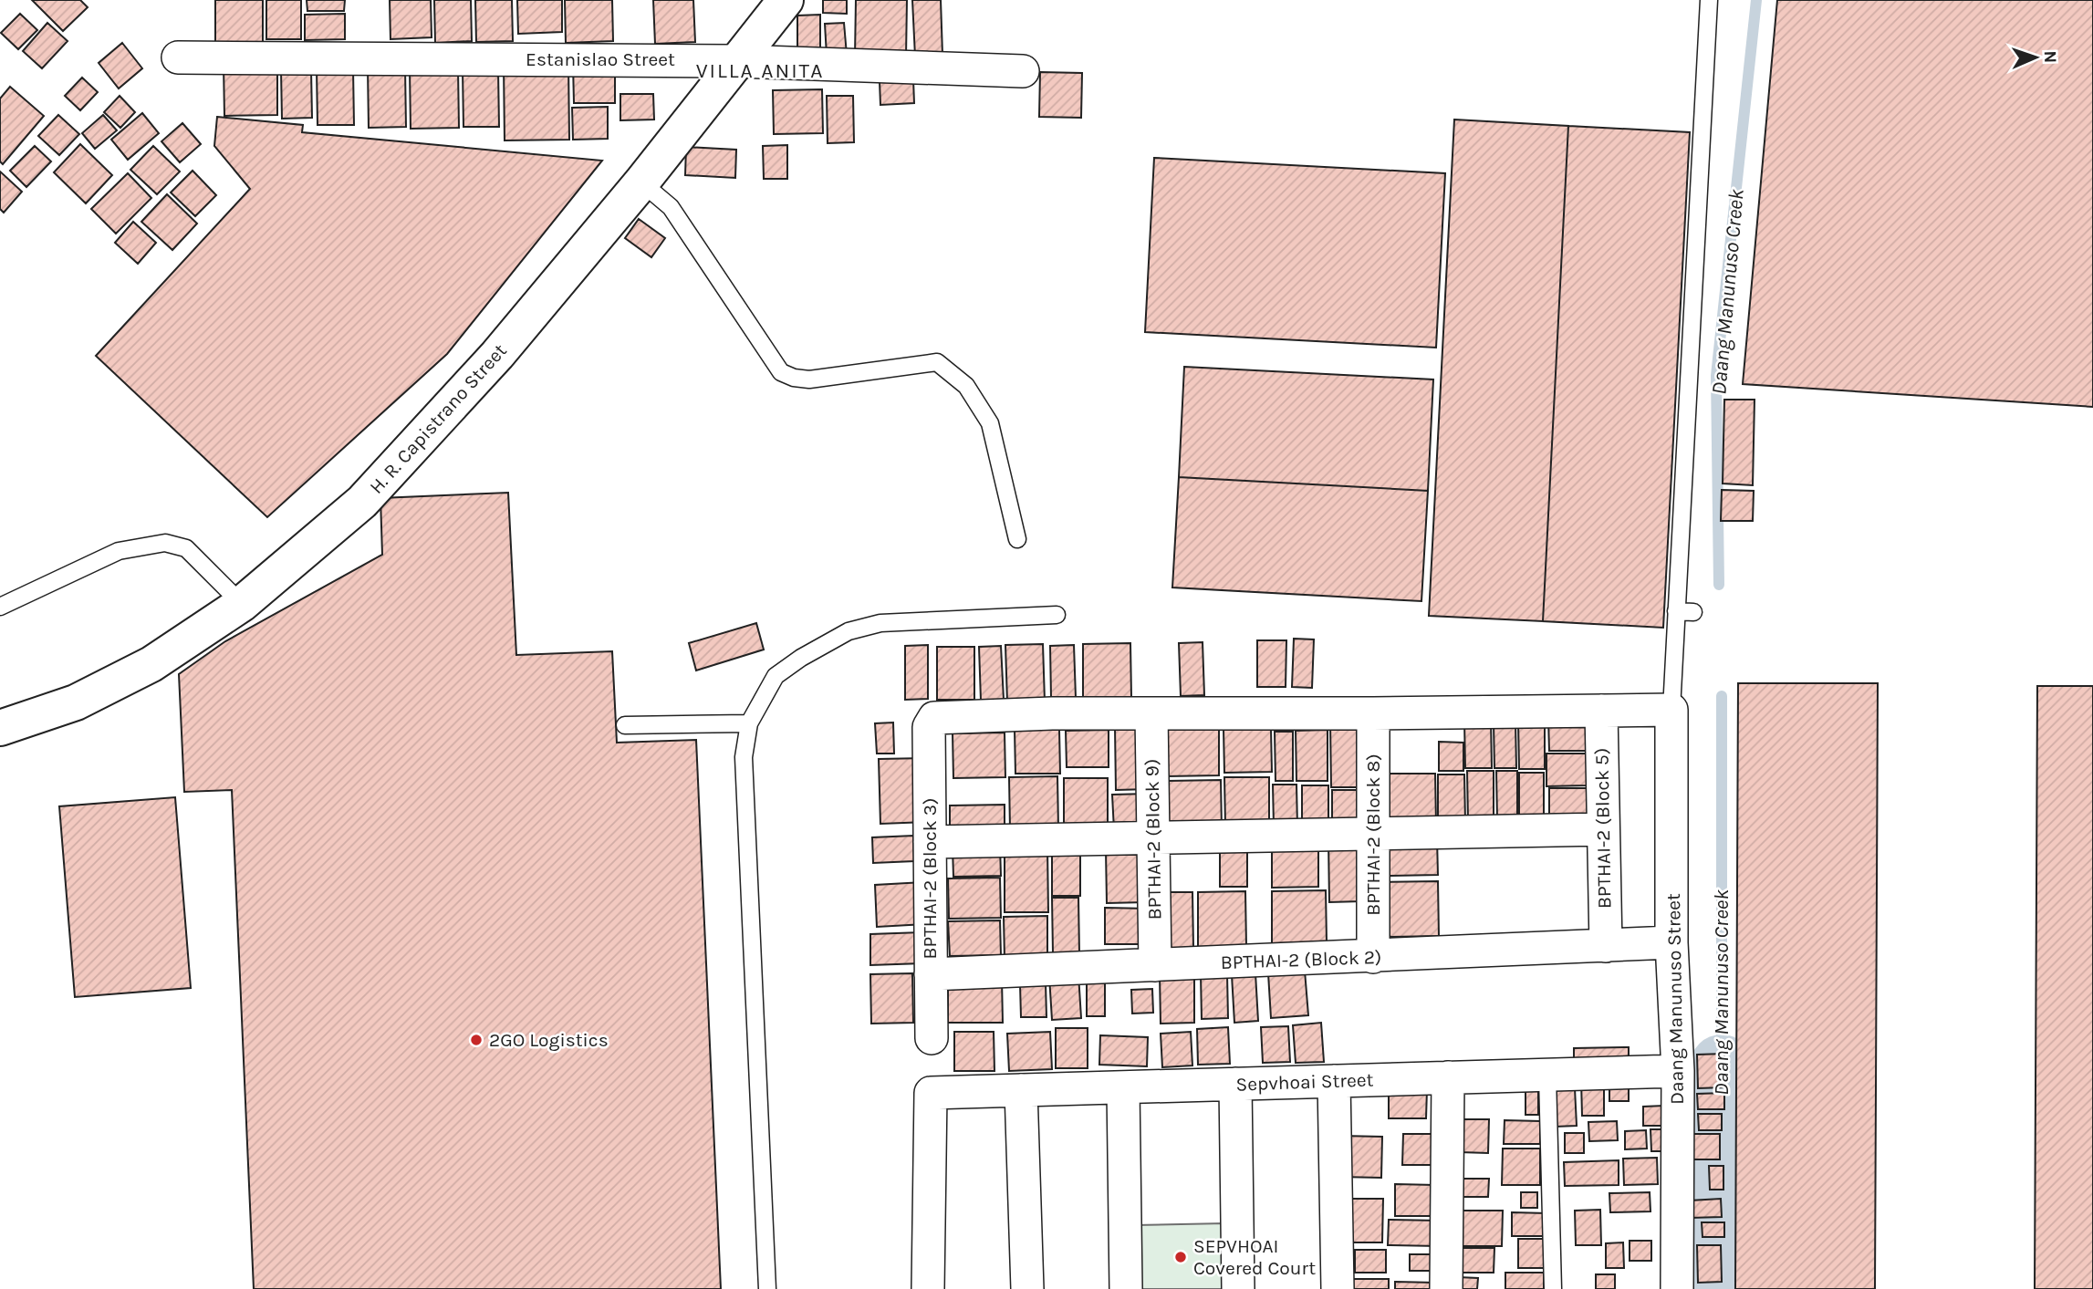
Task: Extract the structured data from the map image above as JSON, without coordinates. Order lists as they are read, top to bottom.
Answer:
{
  "streets": {
    "street": [
      "Estanislao Street",
      "H. R. Capistrano Street",
      "BPTHAI-2 (Block 5)",
      "BPTHAI-2 (Block 8)",
      "BPTHAI-2 (Block 9)",
      "BPTHAI-2 (Block 3)",
      "BPTHAI-2 (Block 2)",
      "Daang Manunuso Street",
      "Sepvhoai Street"
    ]
  },
  "crossings": [
    ["Estanislao Street", "H. R. Capistrano Street"],
    ["BPTHAI-2 (Block 5)", "BPTHAI-2 (Block 2)"],
    ["BPTHAI-2 (Block 8)", "BPTHAI-2 (Block 2)"],
    ["BPTHAI-2 (Block 9)", "BPTHAI-2 (Block 3)"],
    ["BPTHAI-2 (Block 9)", "BPTHAI-2 (Block 2)"],
    ["BPTHAI-2 (Block 3)", "BPTHAI-2 (Block 2)"],
    ["BPTHAI-2 (Block 2)", "Daang Manunuso Street"],
    ["Daang Manunuso Street", "Sepvhoai Street"]
  ],
  "districts": ["VILLA ANITA"],
  "water": ["Daang Manunuso Creek"],
  "places": ["2GO Logistics", "SEPVHOAI Covered Court"],
  "north": "right"
}
